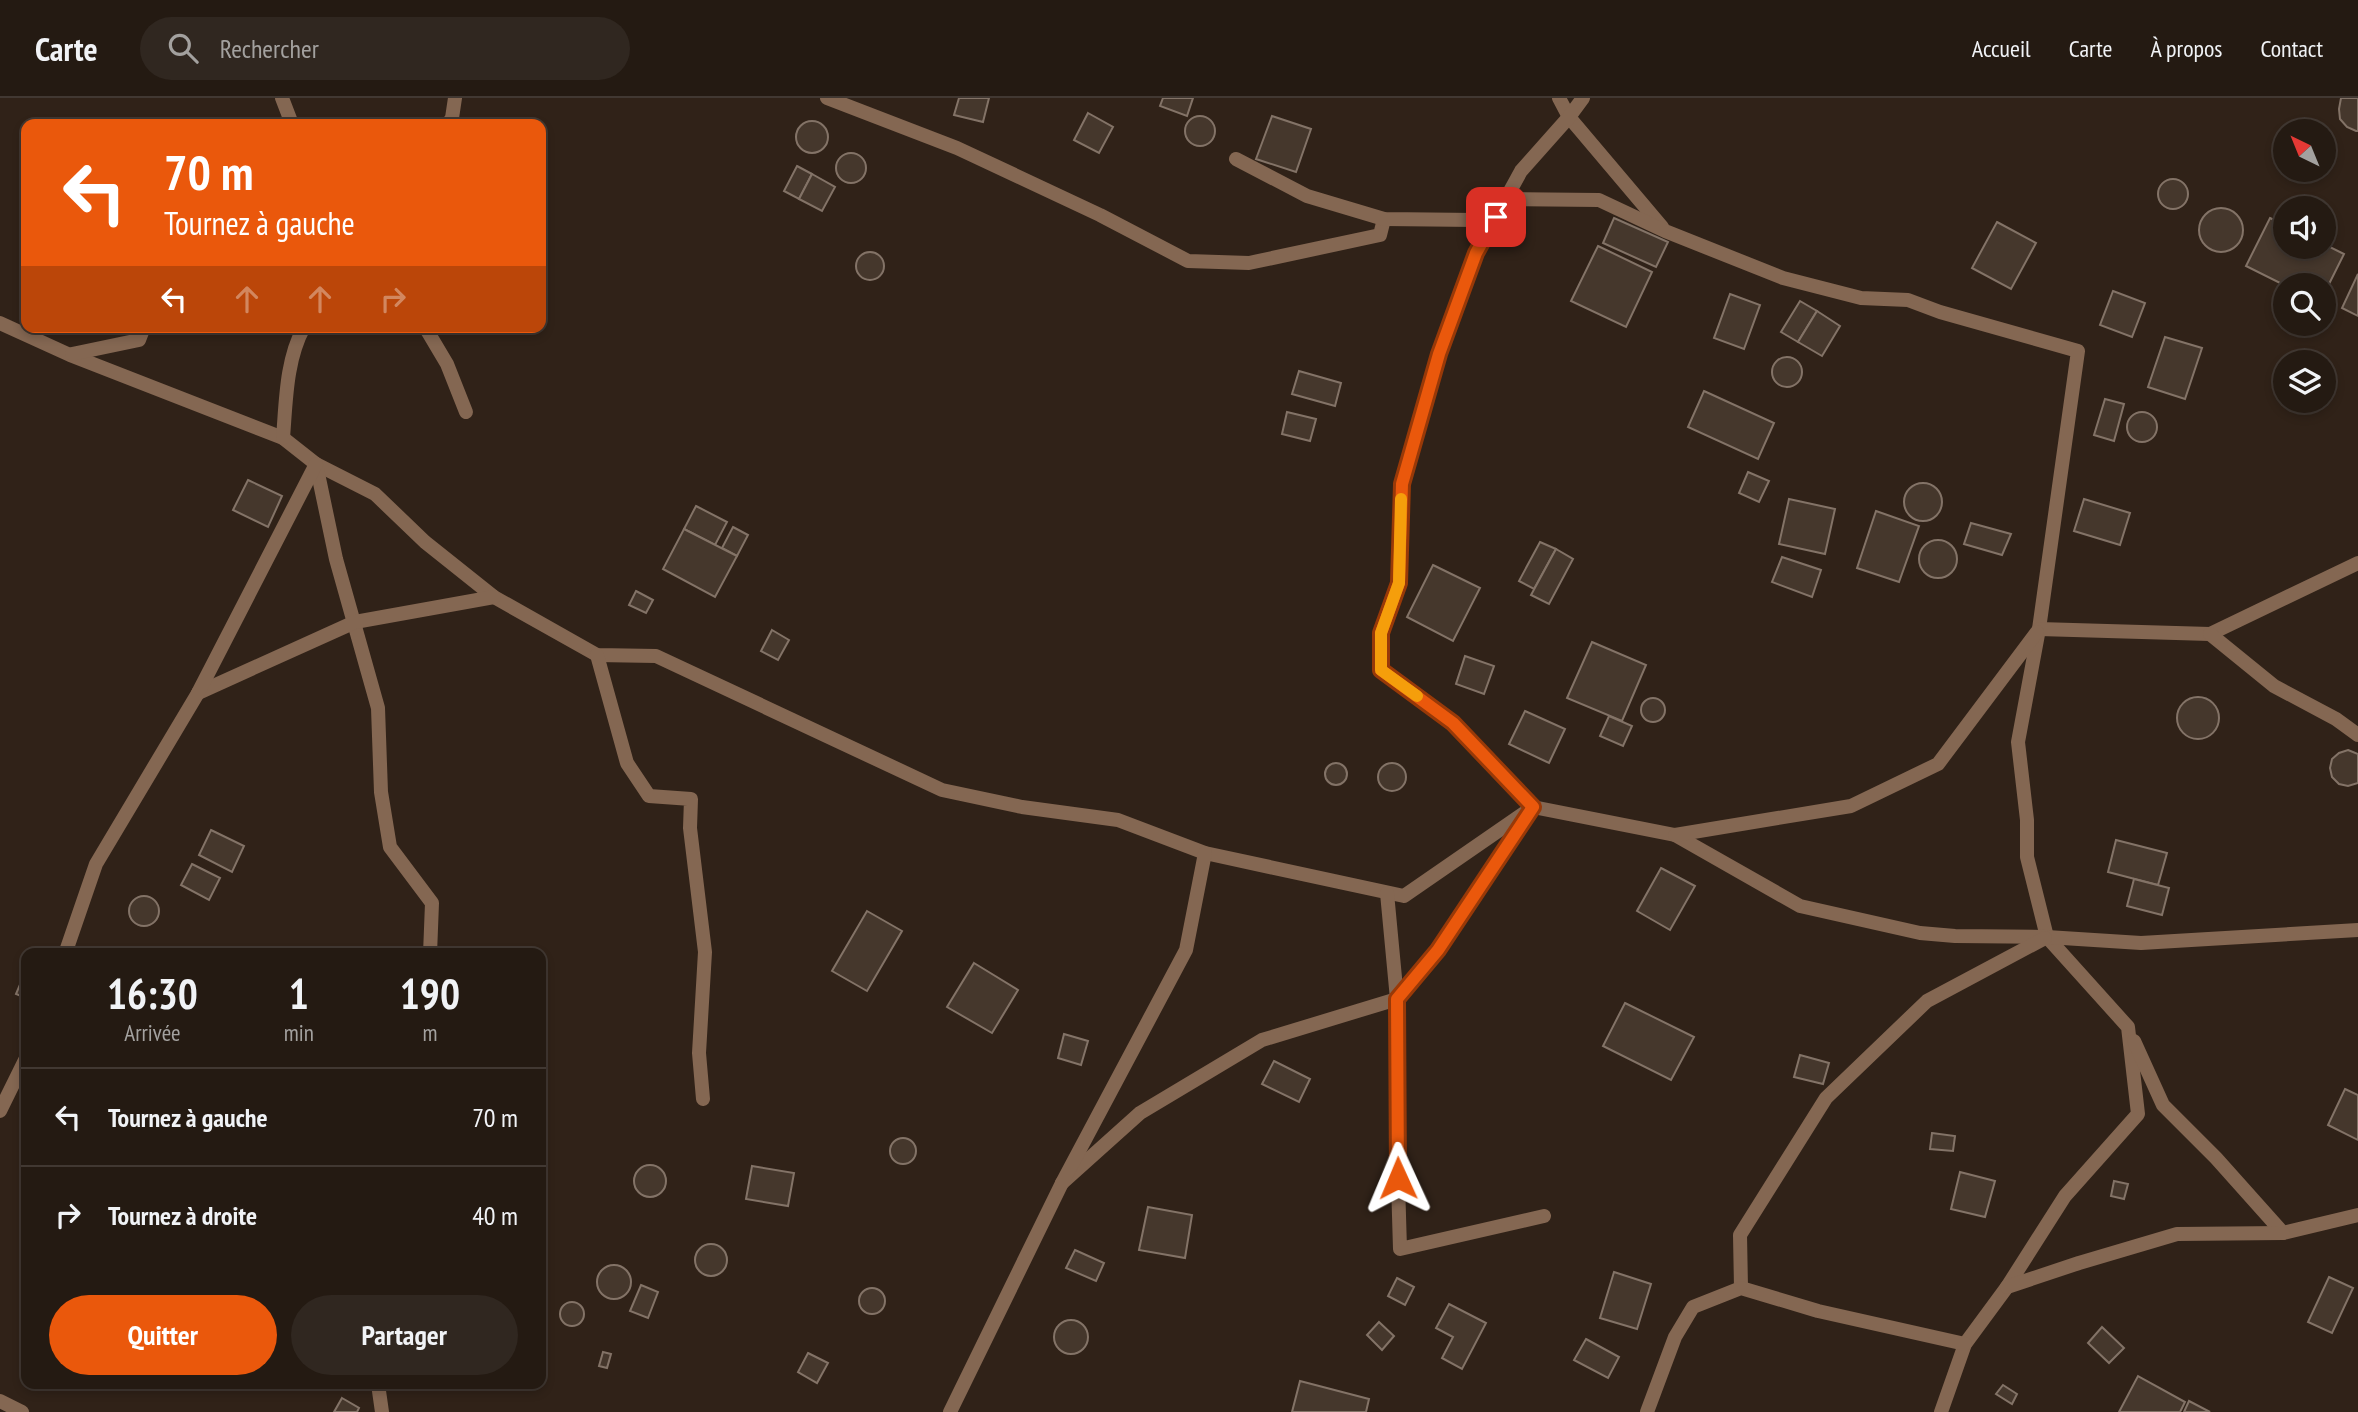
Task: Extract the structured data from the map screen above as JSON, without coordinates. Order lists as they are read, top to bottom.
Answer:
{
  "north": "top left",
  "page": {
    "header": "Carte",
    "search": "Rechercher",
    "nav": [
      "Accueil",
      "Carte",
      "À propos",
      "Contact"
    ],
    "turn": ["70 m", "Tournez à gauche"],
    "eta": [
      "16:30",
      "Arrivée",
      "1",
      "min",
      "190",
      "m"
    ],
    "list": [
      {
        "name": "Tournez à gauche",
        "value": "70 m"
      },
      {
        "name": "Tournez à droite",
        "value": "40 m"
      }
    ],
    "buttons": ["Quitter", "Partager"]
  }
}
